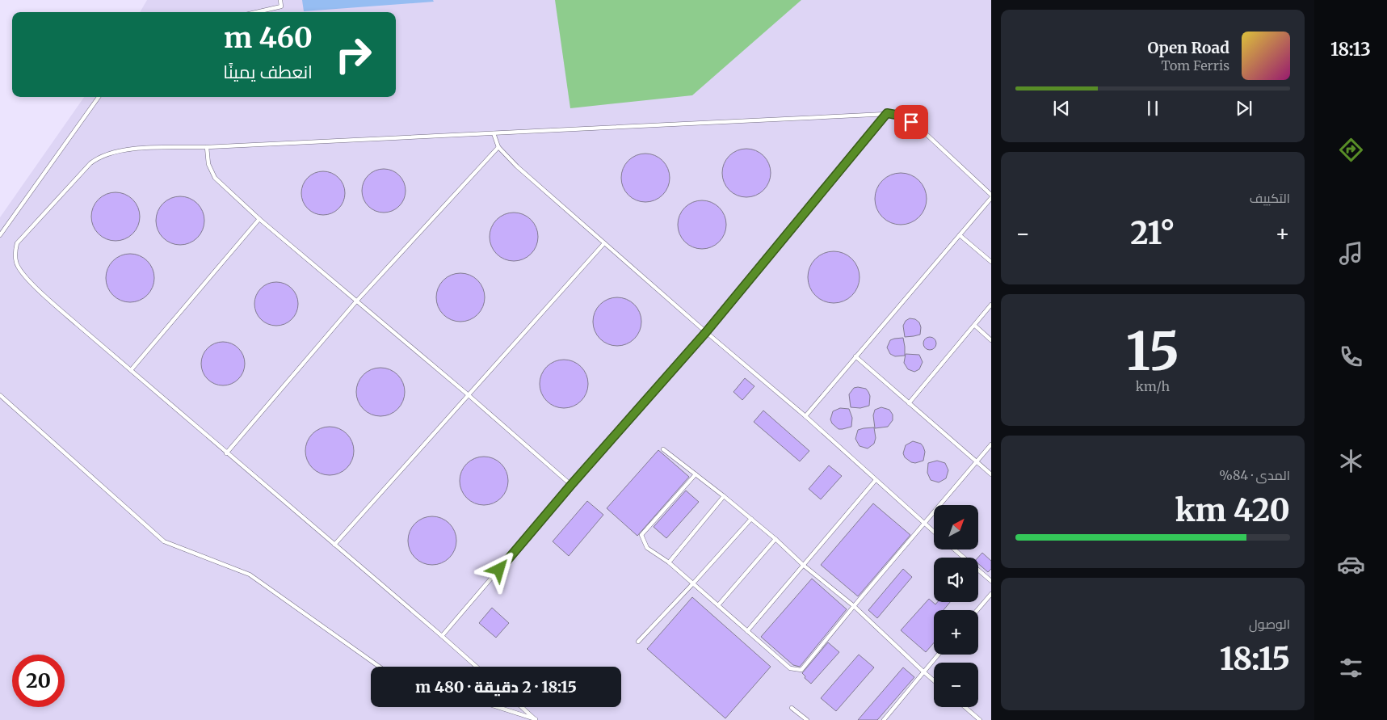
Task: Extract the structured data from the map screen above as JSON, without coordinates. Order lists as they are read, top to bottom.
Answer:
{
  "north": "top right",
  "page": {
    "tabs": "18:13",
    "turn": ["460 m", "انعطف يمينًا"],
    "song": ["Open Road", "Tom Ferris"],
    "tile": [
      "التكييف",
      ["15", "km/h"],
      ["المدى · 84%", "420 km"],
      ["الوصول", "18:15"]
    ],
    "heat": ["−", "21°", "+"],
    "map_buttons": ["+", "−"],
    "limit": "20",
    "trip": "18:15 · 2 دقيقة · 480 m"
  }
}
